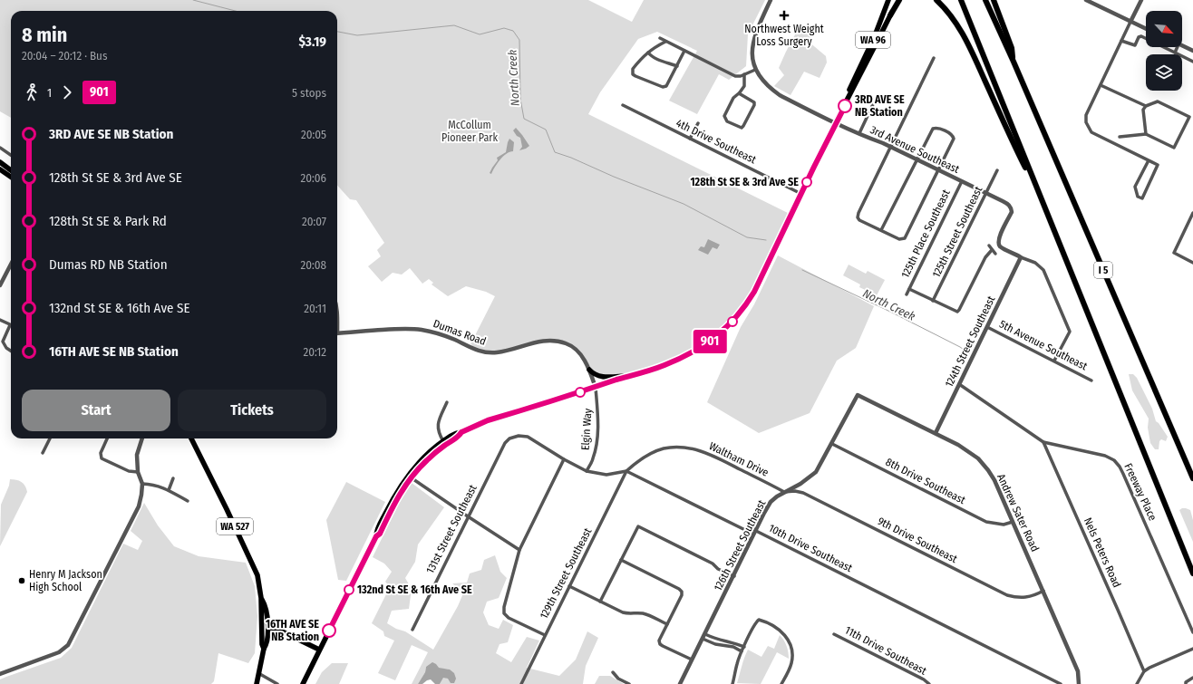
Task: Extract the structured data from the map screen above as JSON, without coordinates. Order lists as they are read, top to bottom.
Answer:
{
  "streets": {
    "highway": ["I 5"],
    "main road": ["WA 96", "WA 527"],
    "street": [
      "4th Drive Southeast",
      "3rd Avenue Southeast",
      "125th Street Southeast",
      "125th Place Southeast",
      "Dumas Road",
      "124th Street Southeast",
      "5th Avenue Southeast",
      "Elgin Way",
      "Waltham Drive",
      "8th Drive Southeast",
      "Freeway Place",
      "Andrew Sater Road",
      "131st Street Southeast",
      "9th Drive Southeast",
      "126th Street Southeast",
      "10th Drive Southeast",
      "Nels Peters Road",
      "129th Street Southeast",
      "11th Drive Southeast"
    ]
  },
  "crossings": [
    ["WA 96", "4th Drive Southeast"],
    ["WA 96", "3rd Avenue Southeast"],
    ["WA 96", "Dumas Road"],
    ["WA 96", "Elgin Way"],
    ["3rd Avenue Southeast", "125th Street Southeast"],
    ["3rd Avenue Southeast", "125th Place Southeast"],
    ["3rd Avenue Southeast", "124th Street Southeast"],
    ["Dumas Road", "Elgin Way"],
    ["124th Street Southeast", "5th Avenue Southeast"],
    ["124th Street Southeast", "Freeway Place"],
    ["124th Street Southeast", "Andrew Sater Road"],
    ["Waltham Drive", "9th Drive Southeast"],
    ["Waltham Drive", "126th Street Southeast"],
    ["Waltham Drive", "10th Drive Southeast"],
    ["Waltham Drive", "129th Street Southeast"],
    ["8th Drive Southeast", "Andrew Sater Road"],
    ["8th Drive Southeast", "126th Street Southeast"],
    ["Freeway Place", "Nels Peters Road"],
    ["Andrew Sater Road", "9th Drive Southeast"],
    ["Andrew Sater Road", "126th Street Southeast"],
    ["9th Drive Southeast", "126th Street Southeast"],
    ["126th Street Southeast", "10th Drive Southeast"],
    ["10th Drive Southeast", "129th Street Southeast"]
  ],
  "water": ["North Creek"],
  "parks": ["McCollum Pioneer Park"],
  "places": {
    "health": ["Northwest Weight Loss Surgery"],
    "other": [
      "3RD AVE SE NB Station",
      "128th St SE & 3rd Ave SE",
      "Henry M Jackson High School",
      "132nd St SE & 16th Ave SE",
      "16TH AVE SE NB Station"
    ]
  },
  "lines": ["bus line 901"],
  "north": "bottom right",
  "page": {
    "on_map": "901",
    "heading": ["8 min", "20:04 – 20:12 · Bus", "$3.19"],
    "legs": ["1", "901", "5 stops"],
    "list": [
      {
        "name": "3RD AVE SE NB Station",
        "value": "20:05"
      },
      {
        "name": "128th St SE & 3rd Ave SE",
        "value": "20:06"
      },
      {
        "name": "128th St SE & Park Rd",
        "value": "20:07"
      },
      {
        "name": "Dumas RD NB Station",
        "value": "20:08"
      },
      {
        "name": "132nd St SE & 16th Ave SE",
        "value": "20:11"
      },
      {
        "name": "16TH AVE SE NB Station",
        "value": "20:12"
      }
    ],
    "buttons": ["Start", "Tickets"]
  }
}
